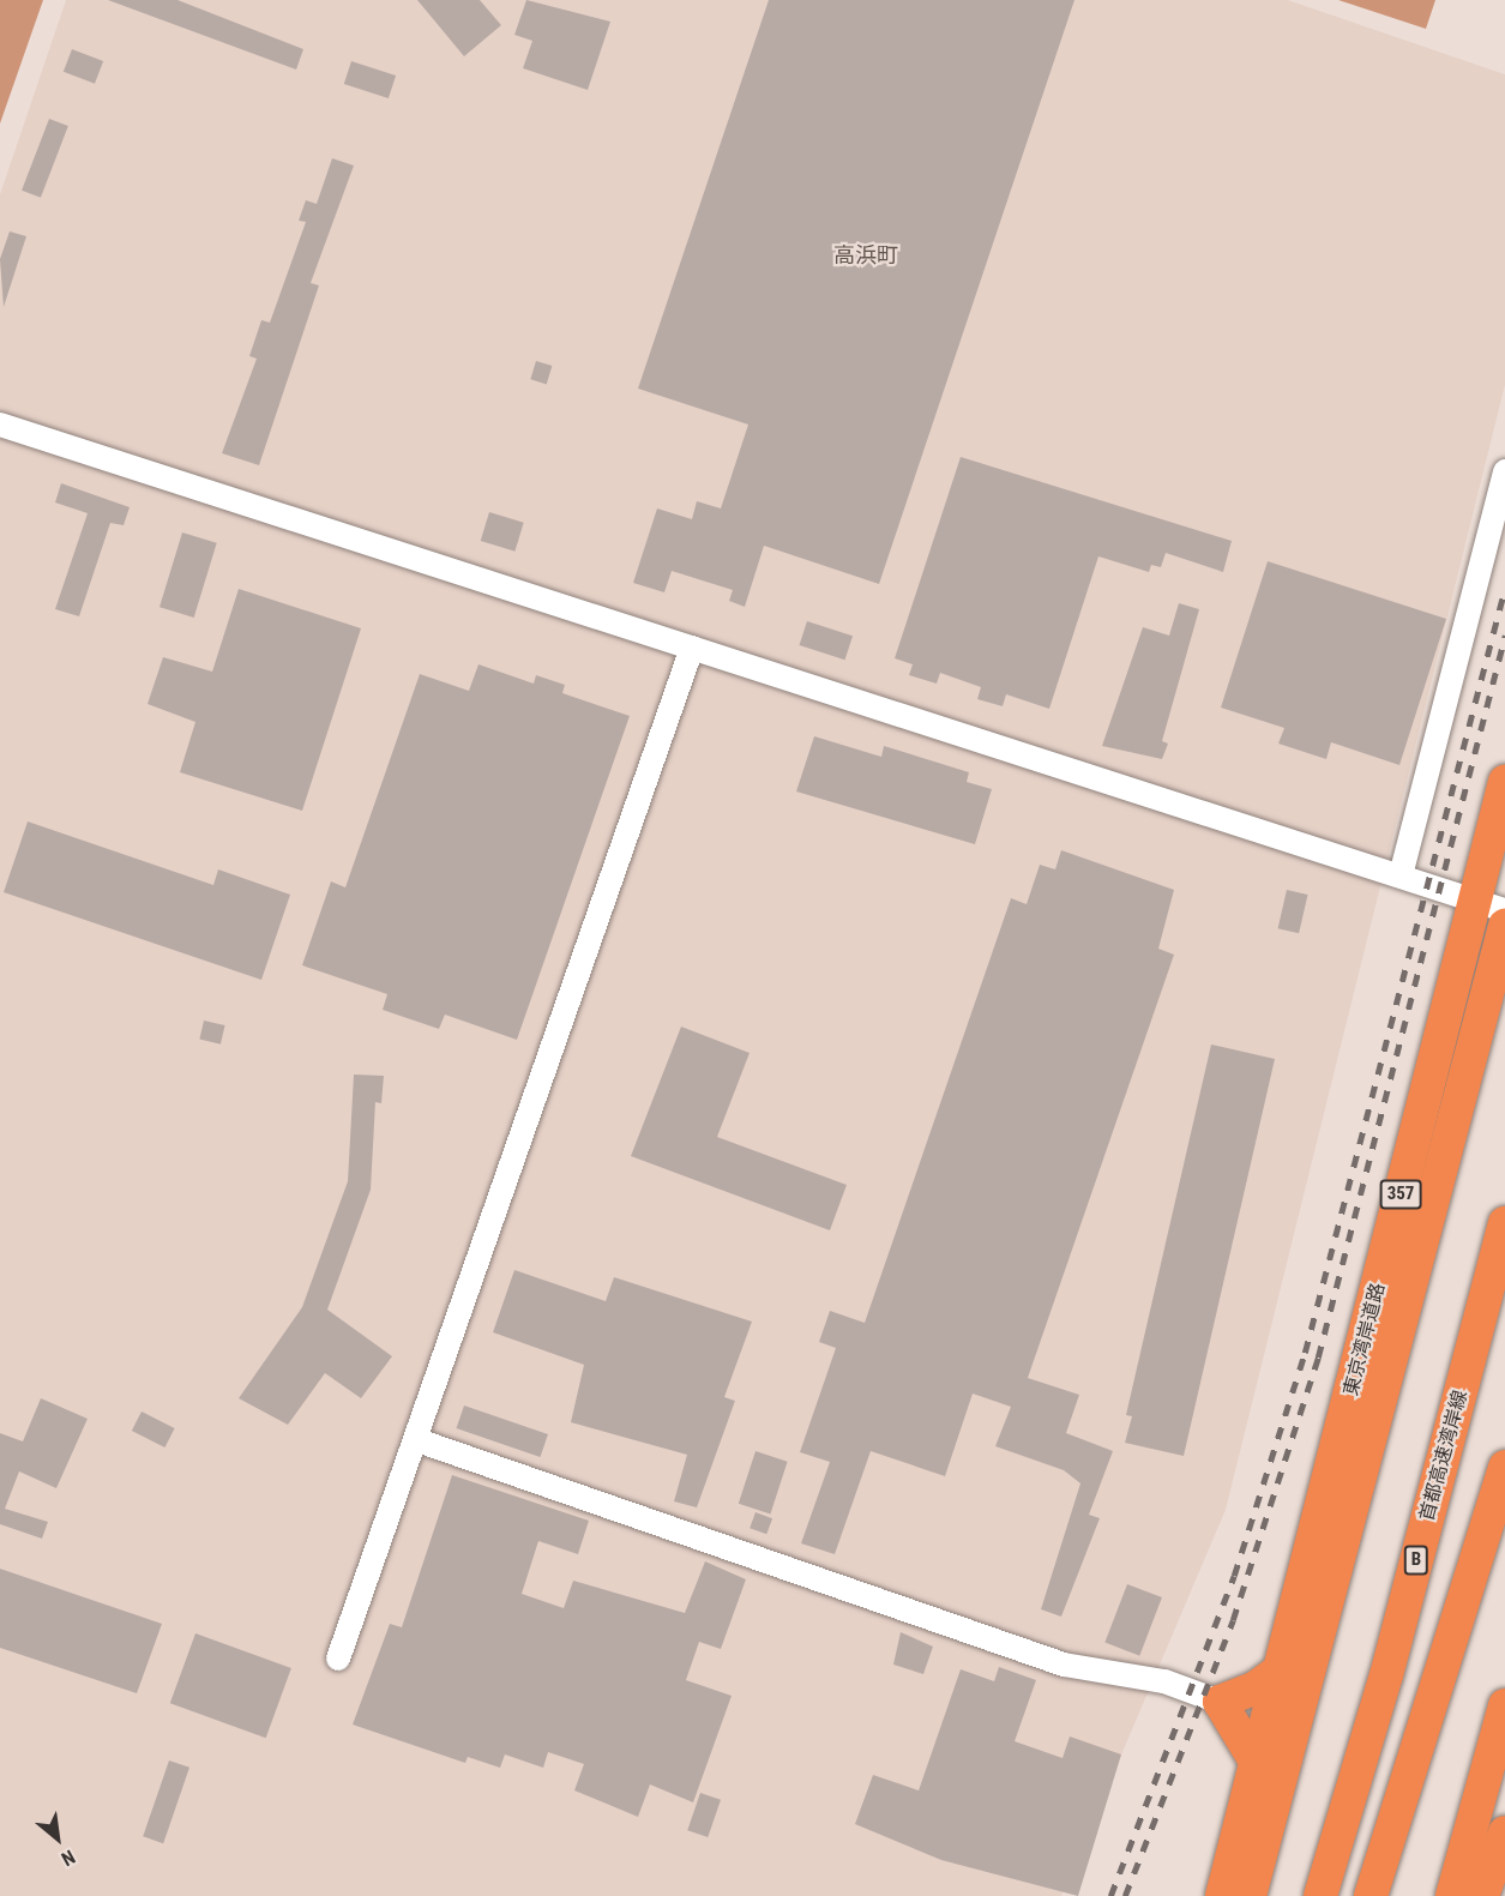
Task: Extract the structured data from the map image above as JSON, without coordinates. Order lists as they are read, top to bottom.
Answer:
{
  "streets": {
    "highway": [
      "357",
      "東京湾岸道路",
      "首都高速湾岸線",
      "B"
    ]
  },
  "districts": ["高浜町"],
  "north": "bottom right"
}
